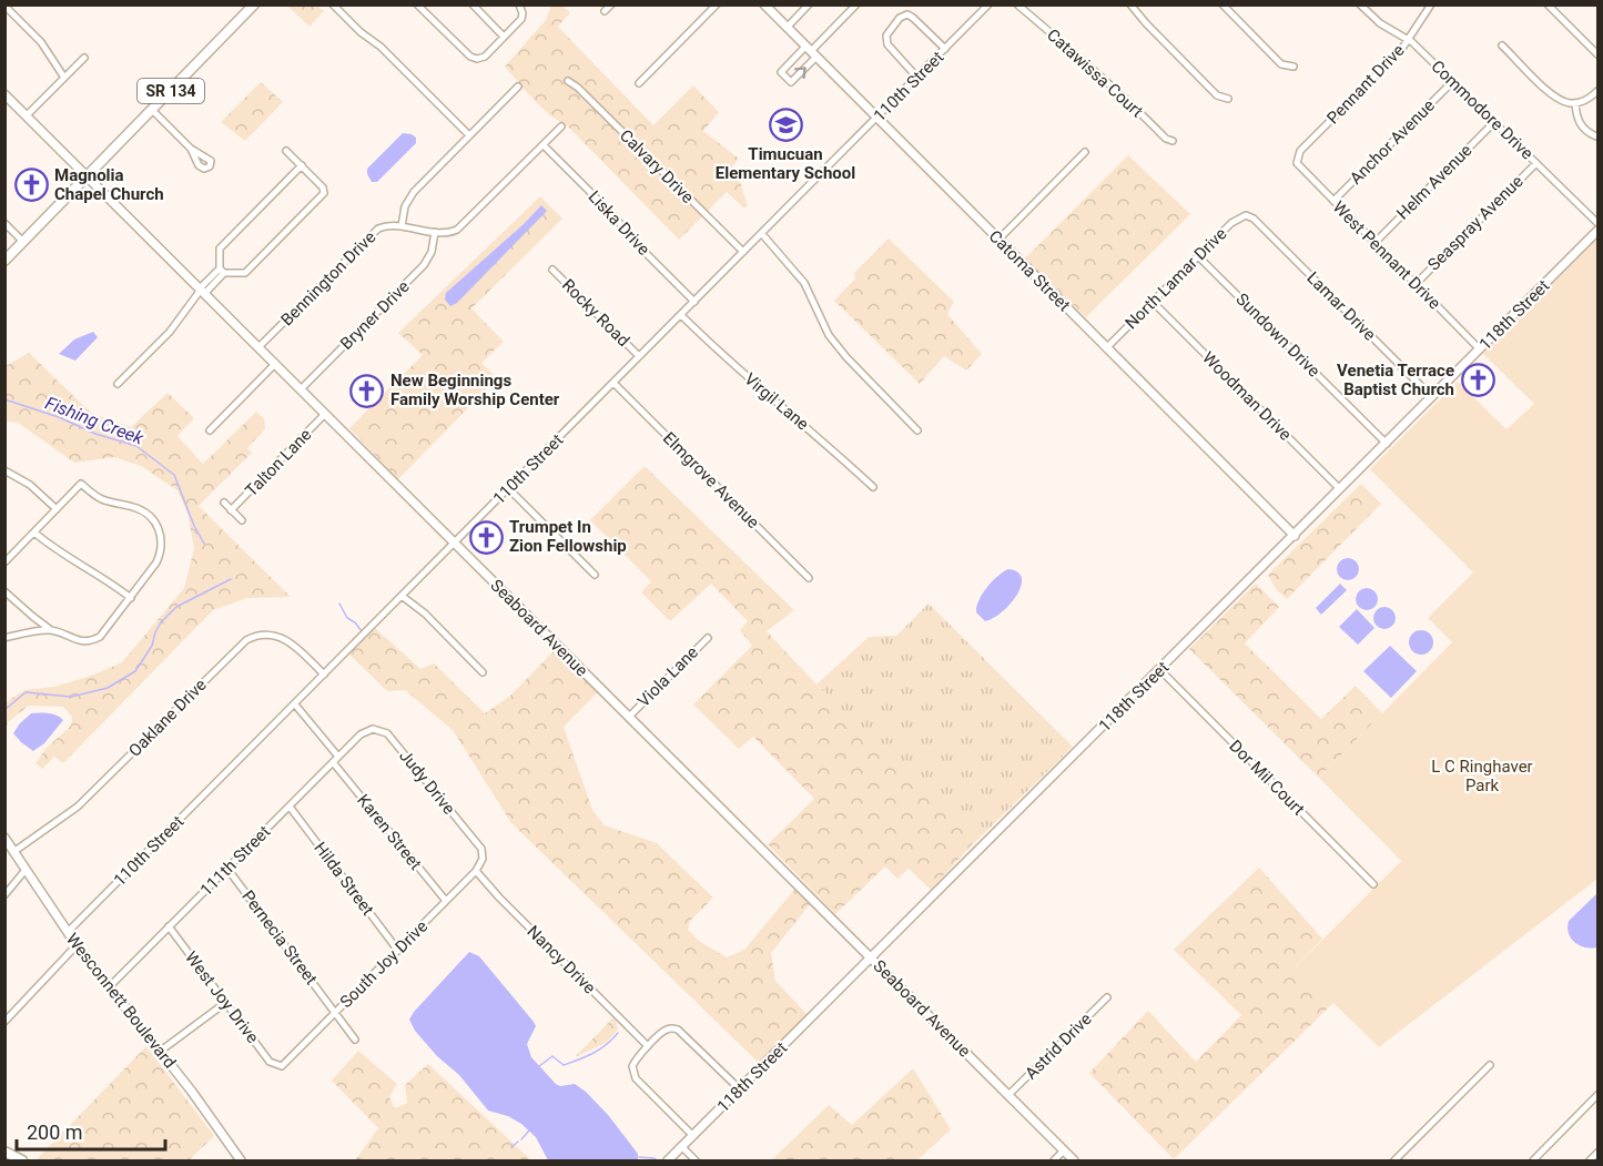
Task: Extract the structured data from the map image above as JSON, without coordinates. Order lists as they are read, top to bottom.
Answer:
{
  "streets": {
    "main road": ["SR 134"],
    "street": [
      "Catawissa Court",
      "Pennant Drive",
      "110th Street",
      "Commodore Drive",
      "Anchor Avenue",
      "Calvary Drive",
      "Helm Avenue",
      "Liska Drive",
      "Seaspray Avenue",
      "West Pennant Drive",
      "Catoma Street",
      "Bennington Drive",
      "North Lamar Drive",
      "Lamar Drive",
      "Rocky Road",
      "Bryner Drive",
      "118th Street",
      "Sundown Drive",
      "Woodman Drive",
      "Virgil Lane",
      "Talton Lane",
      "Elmgrove Avenue",
      "Seaboard Avenue",
      "Viola Lane",
      "Oaklane Drive",
      "Dor Mil Court",
      "Judy Drive",
      "Karen Street",
      "111th Street",
      "Hilda Street",
      "Pernecia Street",
      "Nancy Drive",
      "South Joy Drive",
      "West Joy Drive",
      "Wesconnett Boulevard",
      "Astrid Drive"
    ]
  },
  "crossings": [
    ["Pennant Drive", "Commodore Drive"],
    ["Pennant Drive", "West Pennant Drive"],
    ["110th Street", "Calvary Drive"],
    ["110th Street", "Liska Drive"],
    ["110th Street", "Catoma Street"],
    ["110th Street", "Rocky Road"],
    ["110th Street", "Virgil Lane"],
    ["110th Street", "Elmgrove Avenue"],
    ["110th Street", "Seaboard Avenue"],
    ["110th Street", "Oaklane Drive"],
    ["110th Street", "Karen Street"],
    ["110th Street", "Wesconnett Boulevard"],
    ["SR 134", "Seaboard Avenue"],
    ["Commodore Drive", "Anchor Avenue"],
    ["Commodore Drive", "Helm Avenue"],
    ["Commodore Drive", "Seaspray Avenue"],
    ["Anchor Avenue", "West Pennant Drive"],
    ["Helm Avenue", "West Pennant Drive"],
    ["Liska Drive", "Bennington Drive"],
    ["Seaspray Avenue", "West Pennant Drive"],
    ["West Pennant Drive", "118th Street"],
    ["Catoma Street", "North Lamar Drive"],
    ["Catoma Street", "118th Street"],
    ["Bennington Drive", "Bryner Drive"],
    ["Bennington Drive", "Seaboard Avenue"],
    ["North Lamar Drive", "Lamar Drive"],
    ["North Lamar Drive", "Sundown Drive"],
    ["North Lamar Drive", "Woodman Drive"],
    ["Lamar Drive", "118th Street"],
    ["Bryner Drive", "Seaboard Avenue"],
    ["118th Street", "Sundown Drive"],
    ["118th Street", "Woodman Drive"],
    ["118th Street", "Seaboard Avenue"],
    ["118th Street", "Dor Mil Court"],
    ["Talton Lane", "Seaboard Avenue"],
    ["Seaboard Avenue", "Viola Lane"],
    ["Seaboard Avenue", "Astrid Drive"],
    ["Oaklane Drive", "Wesconnett Boulevard"],
    ["Judy Drive", "111th Street"],
    ["Judy Drive", "South Joy Drive"],
    ["Karen Street", "111th Street"],
    ["Karen Street", "South Joy Drive"],
    ["111th Street", "Hilda Street"],
    ["111th Street", "Pernecia Street"],
    ["111th Street", "West Joy Drive"],
    ["111th Street", "Wesconnett Boulevard"],
    ["Hilda Street", "South Joy Drive"],
    ["Pernecia Street", "South Joy Drive"],
    ["Nancy Drive", "South Joy Drive"],
    ["South Joy Drive", "West Joy Drive"]
  ],
  "water": ["Fishing Creek"],
  "parks": ["L C Ringhaver Park"],
  "places": {
    "school or university": ["Timucuan Elementary School"],
    "church": [
      "Magnolia Chapel Church",
      "Venetia Terrace Baptist Church",
      "New Beginnings Family Worship Center",
      "Trumpet In Zion Fellowship"
    ]
  },
  "scale_bar": "200 m"
}
